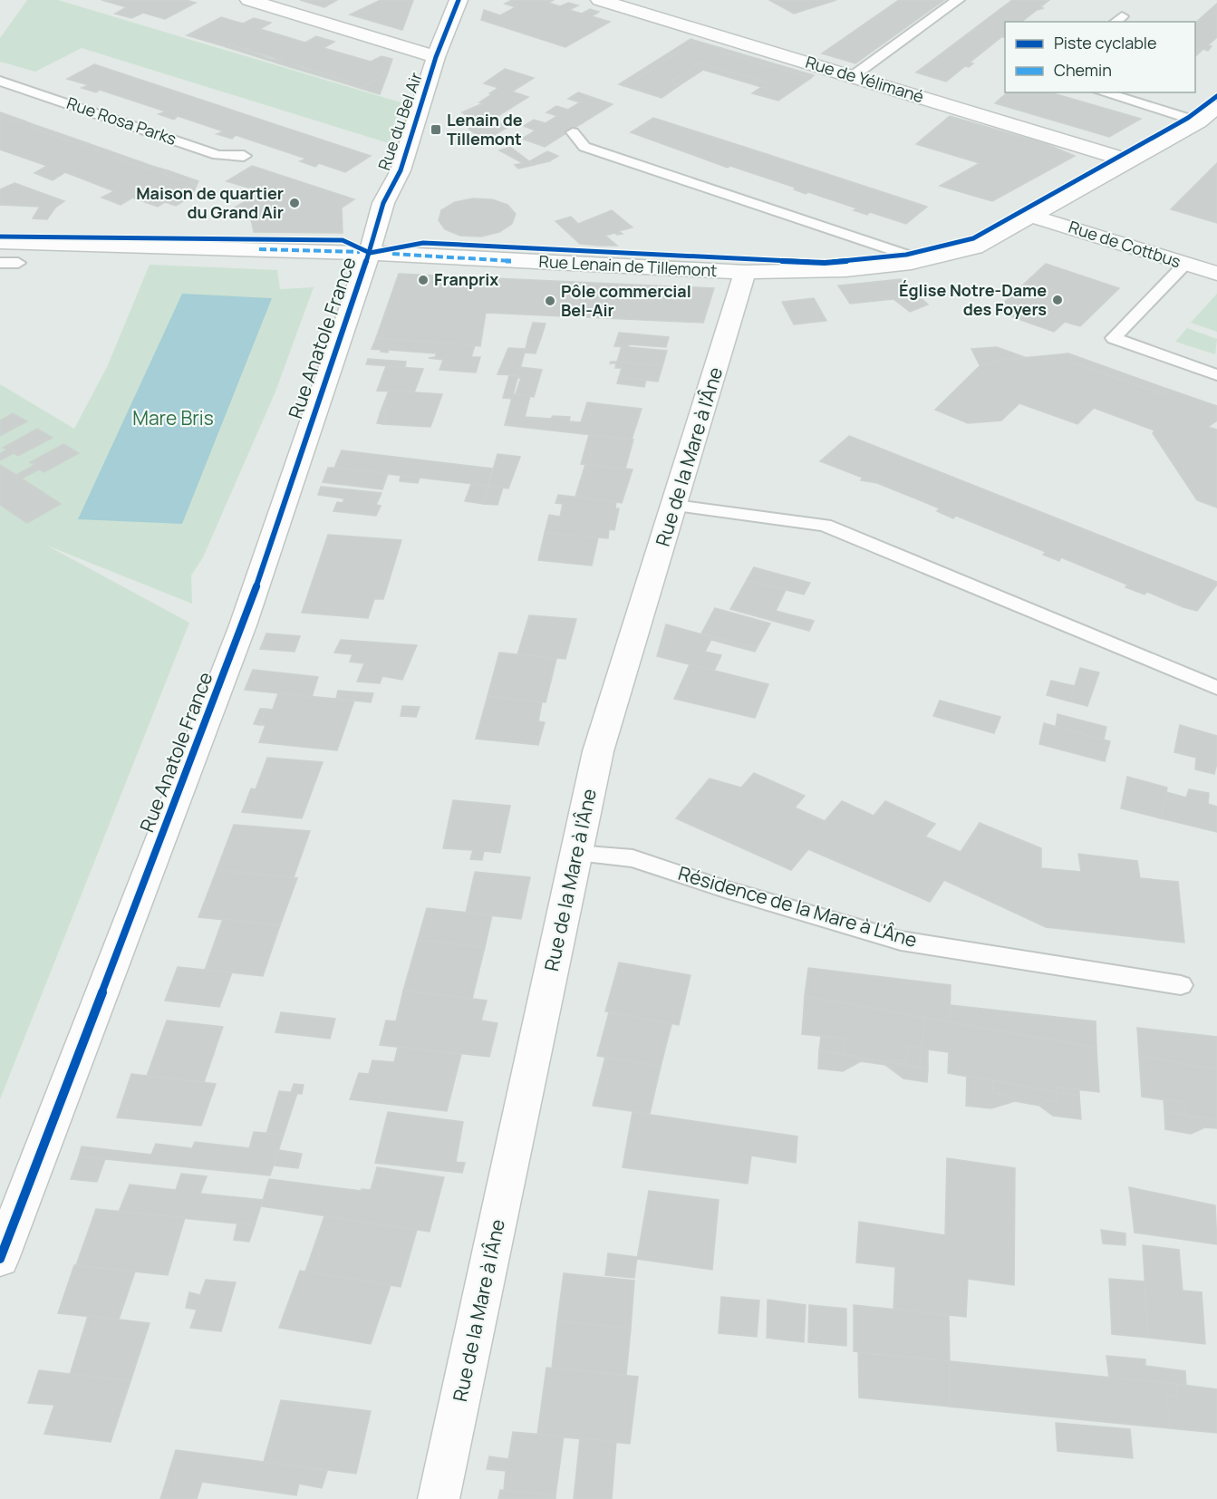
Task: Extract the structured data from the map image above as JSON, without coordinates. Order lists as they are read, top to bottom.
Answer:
{
  "streets": {
    "street": [
      "Rue de Yélimané",
      "Rue du Bel Air",
      "Rue de Cottbus",
      "Rue Lenain de Tillemont",
      "Rue Anatole France",
      "Rue de la Mare à l'Âne"
    ],
    "lane": ["Rue Rosa Parks", "Résidence de la Mare à L'Âne"]
  },
  "crossings": [
    ["Rue de Yélimané", "Rue Lenain de Tillemont"],
    ["Rue du Bel Air", "Rue Lenain de Tillemont"],
    ["Rue du Bel Air", "Rue Anatole France"],
    ["Rue de Cottbus", "Rue Lenain de Tillemont"],
    ["Rue Lenain de Tillemont", "Rue Anatole France"],
    ["Rue Lenain de Tillemont", "Rue de la Mare à l'Âne"],
    ["Rue de la Mare à l'Âne", "Résidence de la Mare à L'Âne"]
  ],
  "parks": ["Mare Bris"],
  "places": {
    "transit": ["Lenain de Tillemont"],
    "other": [
      "Maison de quartier du Grand Air",
      "Franprix",
      "Église Notre-Dame des Foyers",
      "Pôle commercial Bel-Air"
    ]
  },
  "legend": ["Piste cyclable", "Chemin"]
}
